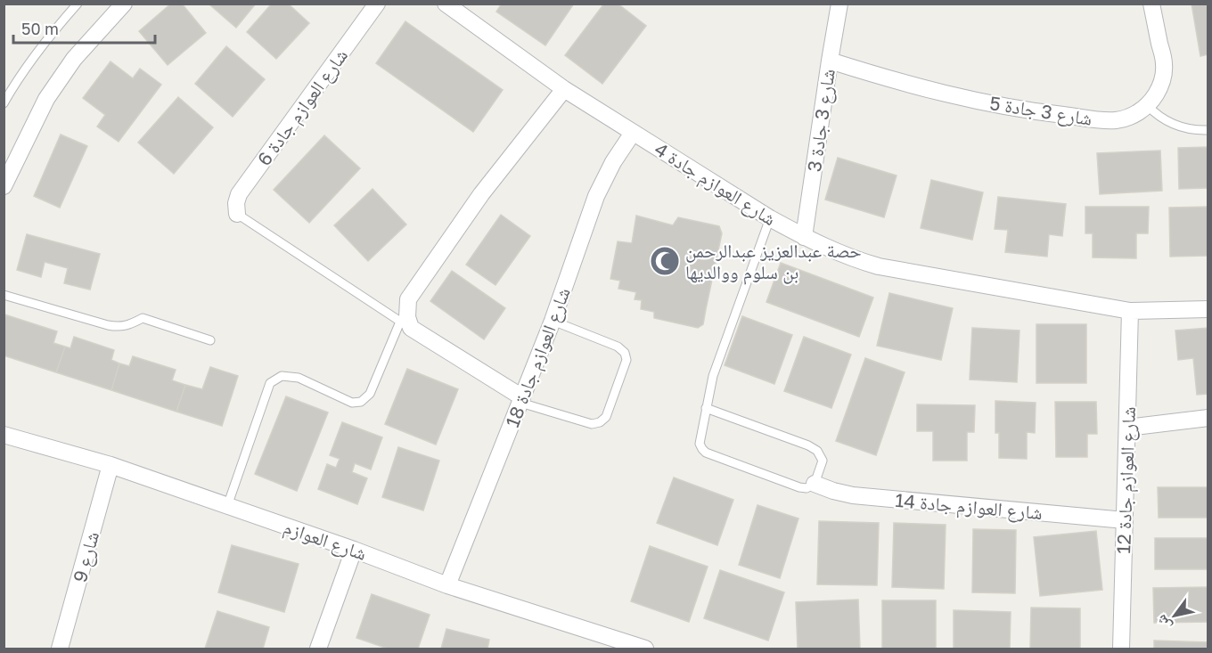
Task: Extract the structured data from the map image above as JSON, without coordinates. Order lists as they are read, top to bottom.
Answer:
{
  "streets": {
    "street": [
      "شارع العوازم جادة 6",
      "شارع 3 جادة 5",
      "شارع 3 جادة 3",
      "شارع العوازم جادة 4",
      "شارع العوازم جادة 18",
      "شارع العوازم جادة 12",
      "شارع العوازم جادة 14",
      "شارع العوازم",
      "شارع 9"
    ]
  },
  "crossings": [
    ["شارع 3 جادة 5", "شارع 3 جادة 3"],
    ["شارع 3 جادة 3", "شارع العوازم جادة 4"],
    ["شارع العوازم جادة 4", "شارع العوازم جادة 18"],
    ["شارع العوازم جادة 4", "شارع العوازم جادة 12"],
    ["شارع العوازم جادة 18", "شارع العوازم"],
    ["شارع العوازم جادة 12", "شارع العوازم جادة 14"],
    ["شارع العوازم", "شارع 9"]
  ],
  "places": {
    "mosque": ["حصة عبدالعزيز عبدالرحمن بن سلوم ووالديها"]
  },
  "scale_bar": "50 m",
  "north": "bottom left"
}
